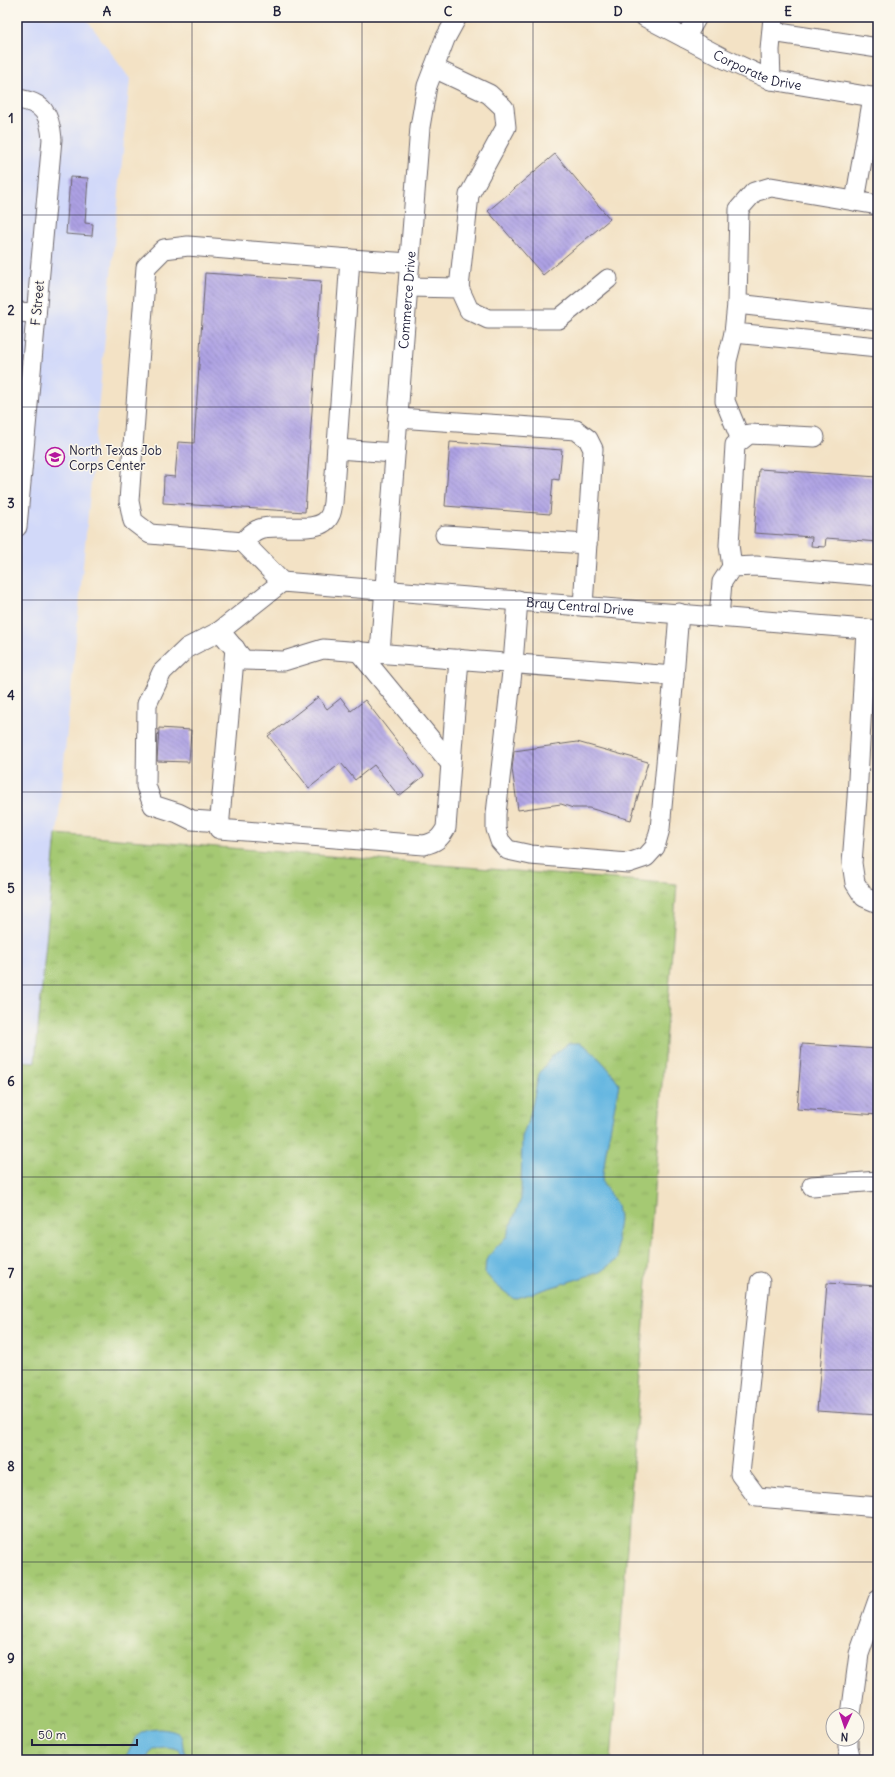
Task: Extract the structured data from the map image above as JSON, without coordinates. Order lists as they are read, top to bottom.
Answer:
{
  "streets": {
    "street": [
      "Corporate Drive",
      "Commerce Drive",
      "F Street",
      "Bray Central Drive"
    ]
  },
  "crossings": [
    ["Commerce Drive", "Bray Central Drive"]
  ],
  "places": {
    "school or university": ["North Texas Job Corps Center"]
  },
  "scale_bar": "50 m",
  "north": "bottom",
  "grid": {
    "columns": [
      "A",
      "B",
      "C",
      "D",
      "E"
    ],
    "rows": [
      "1",
      "2",
      "3",
      "4",
      "5",
      "6",
      "7",
      "8",
      "9"
    ]
  }
}
